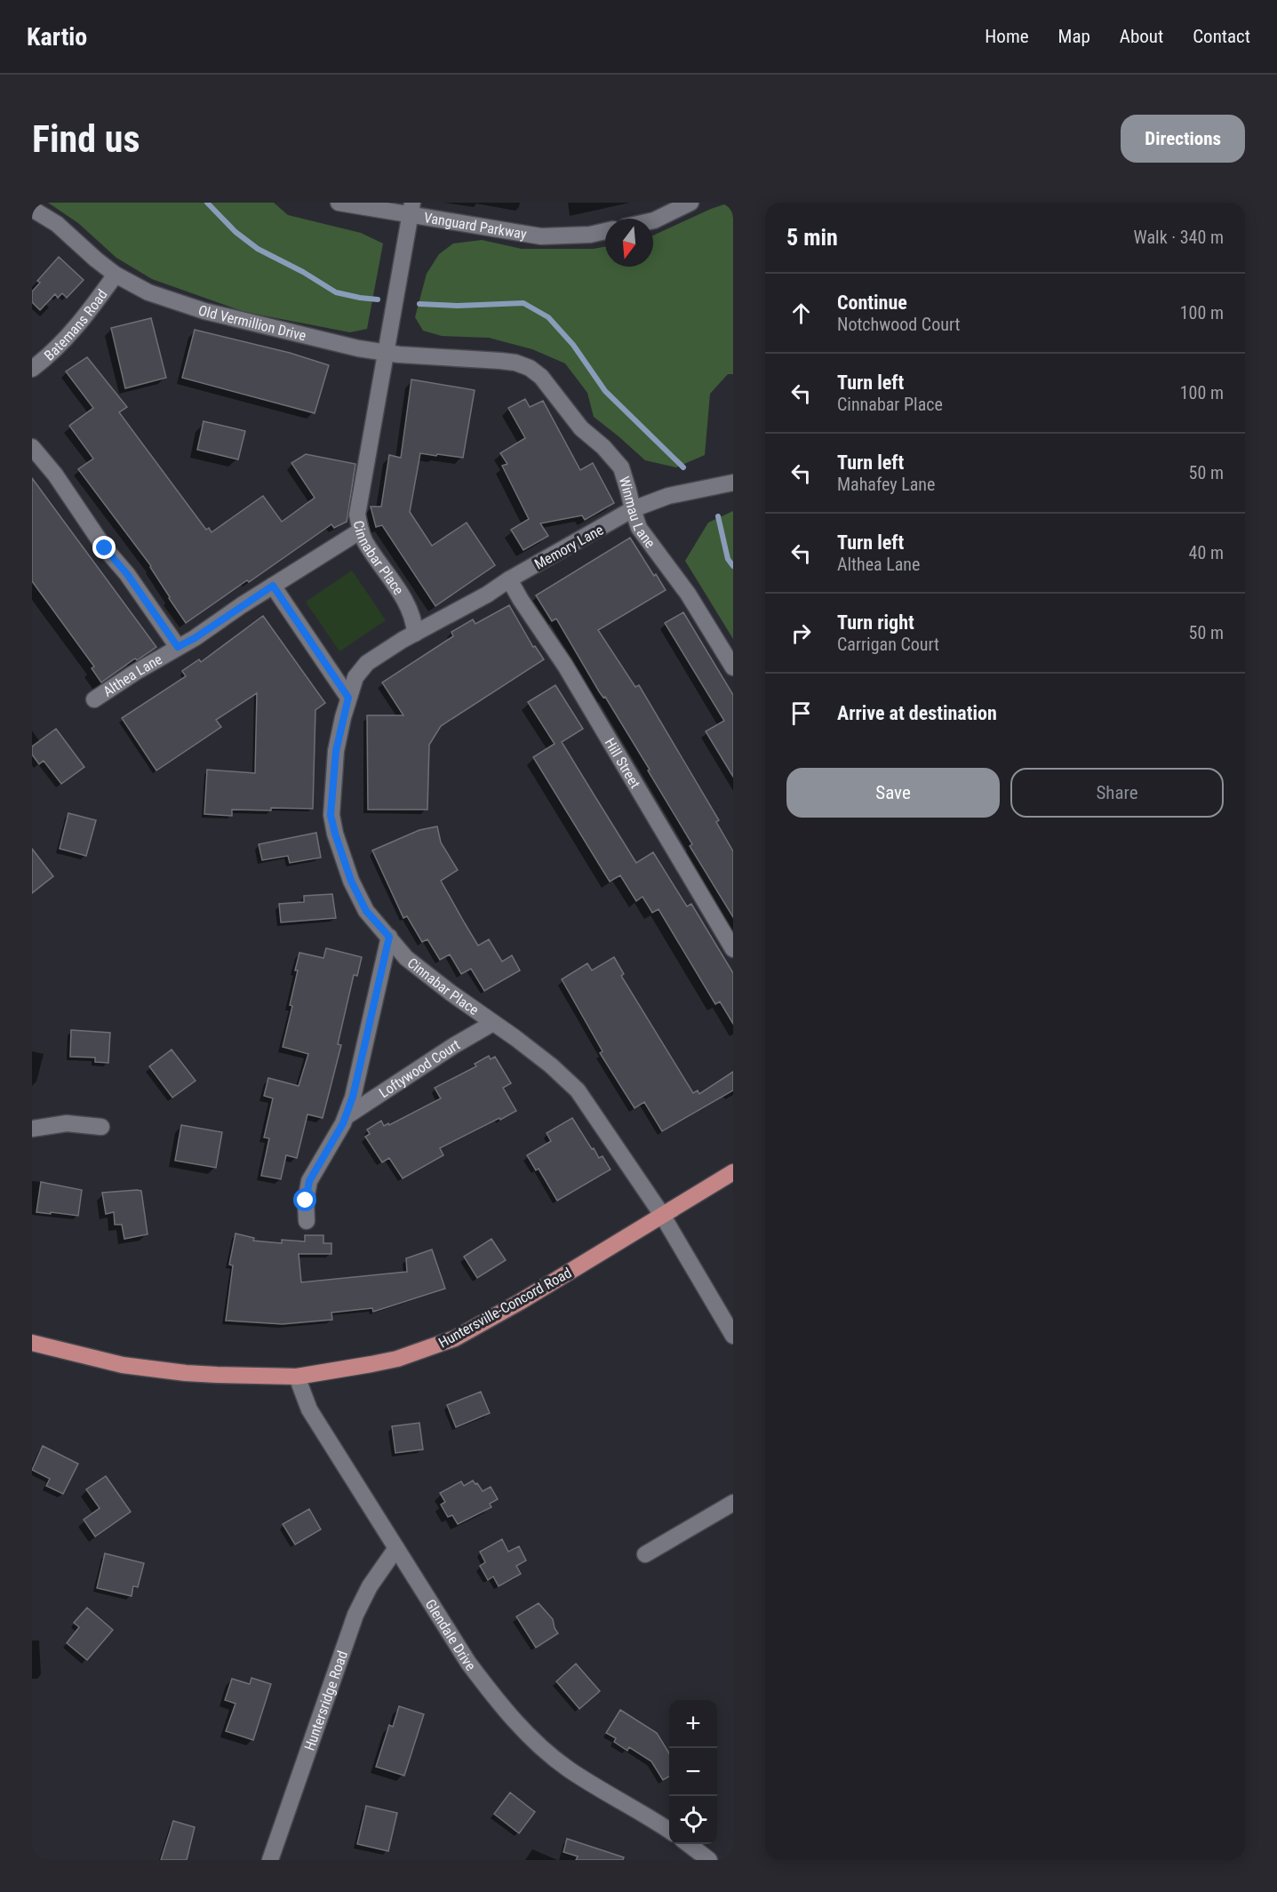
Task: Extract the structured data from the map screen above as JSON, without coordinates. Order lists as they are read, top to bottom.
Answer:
{
  "streets": {
    "main road": ["Huntersville-Concord Road"],
    "street": [
      "Vanguard Parkway",
      "Batemans Road",
      "Old Vermillion Drive",
      "Winmau Lane",
      "Memory Lane",
      "Cinnabar Place",
      "Althea Lane",
      "Hill Street",
      "Loftywood Court",
      "Glendale Drive",
      "Huntersridge Road"
    ]
  },
  "crossings": [
    ["Vanguard Parkway", "Cinnabar Place"],
    ["Batemans Road", "Old Vermillion Drive"],
    ["Old Vermillion Drive", "Winmau Lane"],
    ["Old Vermillion Drive", "Cinnabar Place"],
    ["Winmau Lane", "Memory Lane"],
    ["Memory Lane", "Cinnabar Place"],
    ["Memory Lane", "Hill Street"],
    ["Cinnabar Place", "Althea Lane"],
    ["Cinnabar Place", "Loftywood Court"],
    ["Cinnabar Place", "Huntersville-Concord Road"],
    ["Huntersville-Concord Road", "Glendale Drive"],
    ["Glendale Drive", "Huntersridge Road"]
  ],
  "north": "bottom",
  "page": {
    "header": "Kartio",
    "nav": [
      "Home",
      "Map",
      "About",
      "Contact"
    ],
    "buttons": [
      "Directions",
      ["Save", "Share"]
    ],
    "title": "Find us",
    "heading": ["5 min", "Walk · 340 m"],
    "list": [
      ["Continue", "Notchwood Court", "100 m"],
      ["Turn left", "Cinnabar Place", "100 m"],
      ["Turn left", "Mahafey Lane", "50 m"],
      ["Turn left", "Althea Lane", "40 m"],
      ["Turn right", "Carrigan Court", "50 m"],
      "Arrive at destination"
    ],
    "map_buttons": ["+", "−"]
  }
}
